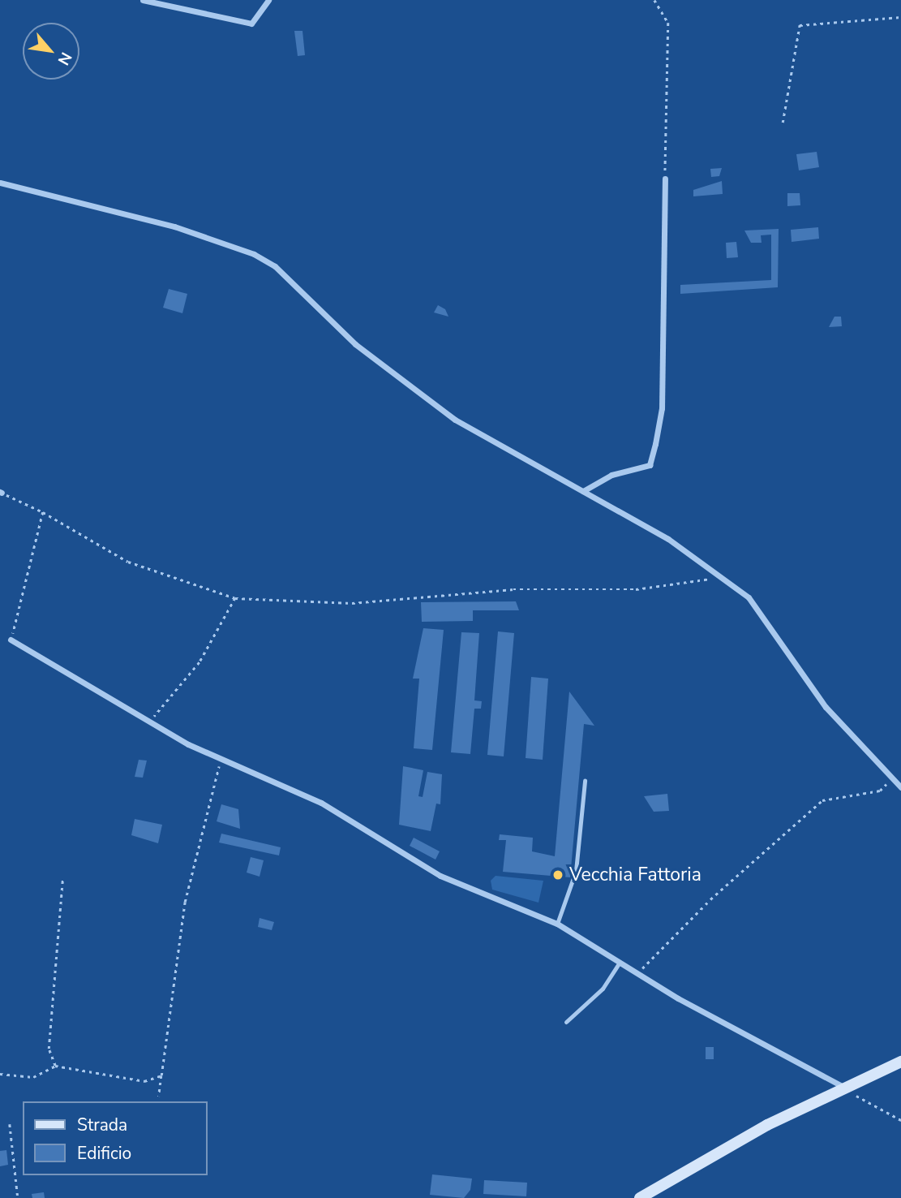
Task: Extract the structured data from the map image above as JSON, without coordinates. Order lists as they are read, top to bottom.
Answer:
{
  "places": ["Vecchia Fattoria"],
  "legend": ["Strada", "Edificio"],
  "north": "bottom right"
}
